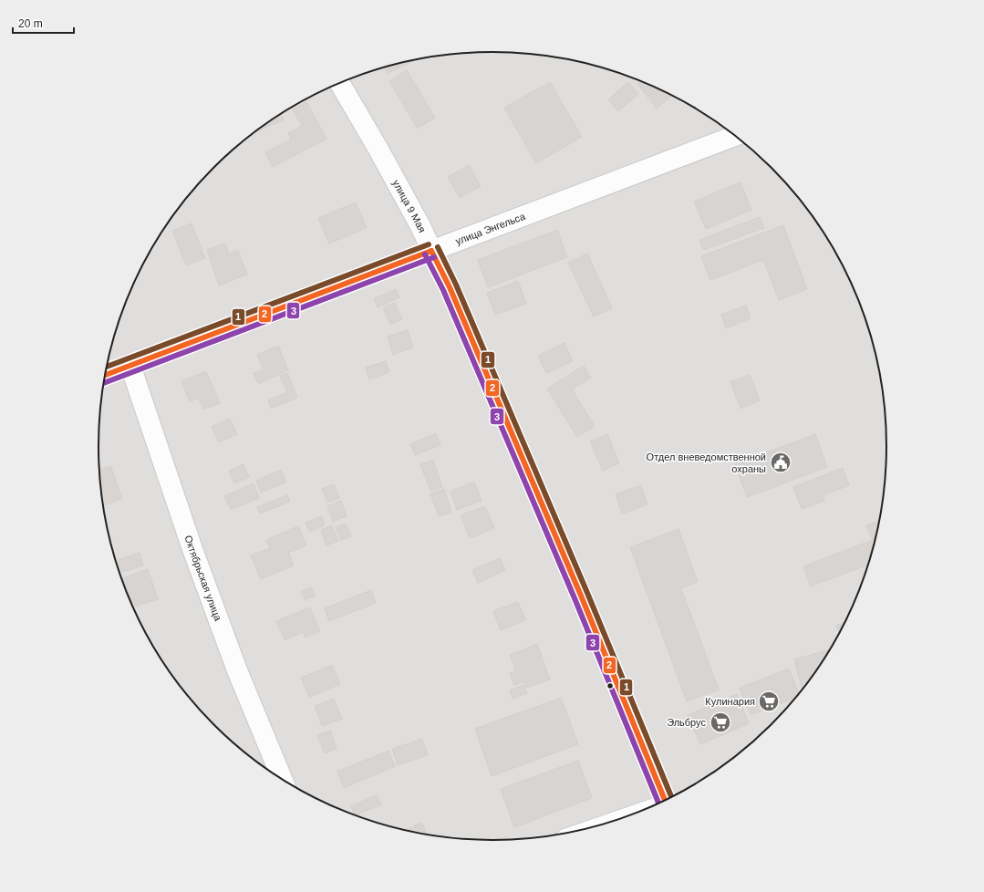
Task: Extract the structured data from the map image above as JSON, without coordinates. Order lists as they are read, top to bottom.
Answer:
{
  "streets": {
    "street": ["улица 9 Мая", "улица Энгельса", "Октябрьская улица"]
  },
  "crossings": [
    ["улица 9 Мая", "улица Энгельса"],
    ["улица Энгельса", "Октябрьская улица"]
  ],
  "places": {
    "public building": ["Отдел вневедомственной охраны"],
    "supermarket": ["Кулинария", "Эльбрус"]
  },
  "lines": ["transit line 1", "transit line 2", "transit line 3"],
  "scale_bar": "20 m"
}
